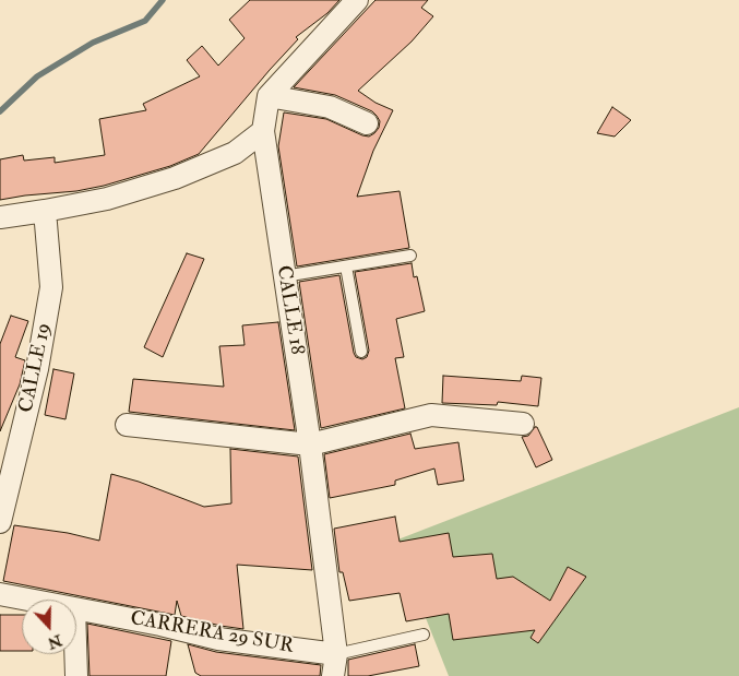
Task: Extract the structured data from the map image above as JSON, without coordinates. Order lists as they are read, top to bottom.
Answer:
{
  "streets": {
    "street": ["CALLE 18", "CALLE 19", "CARRERA 29 SUR"]
  },
  "crossings": [
    ["CALLE 18", "CARRERA 29 SUR"]
  ],
  "north": "bottom"
}
